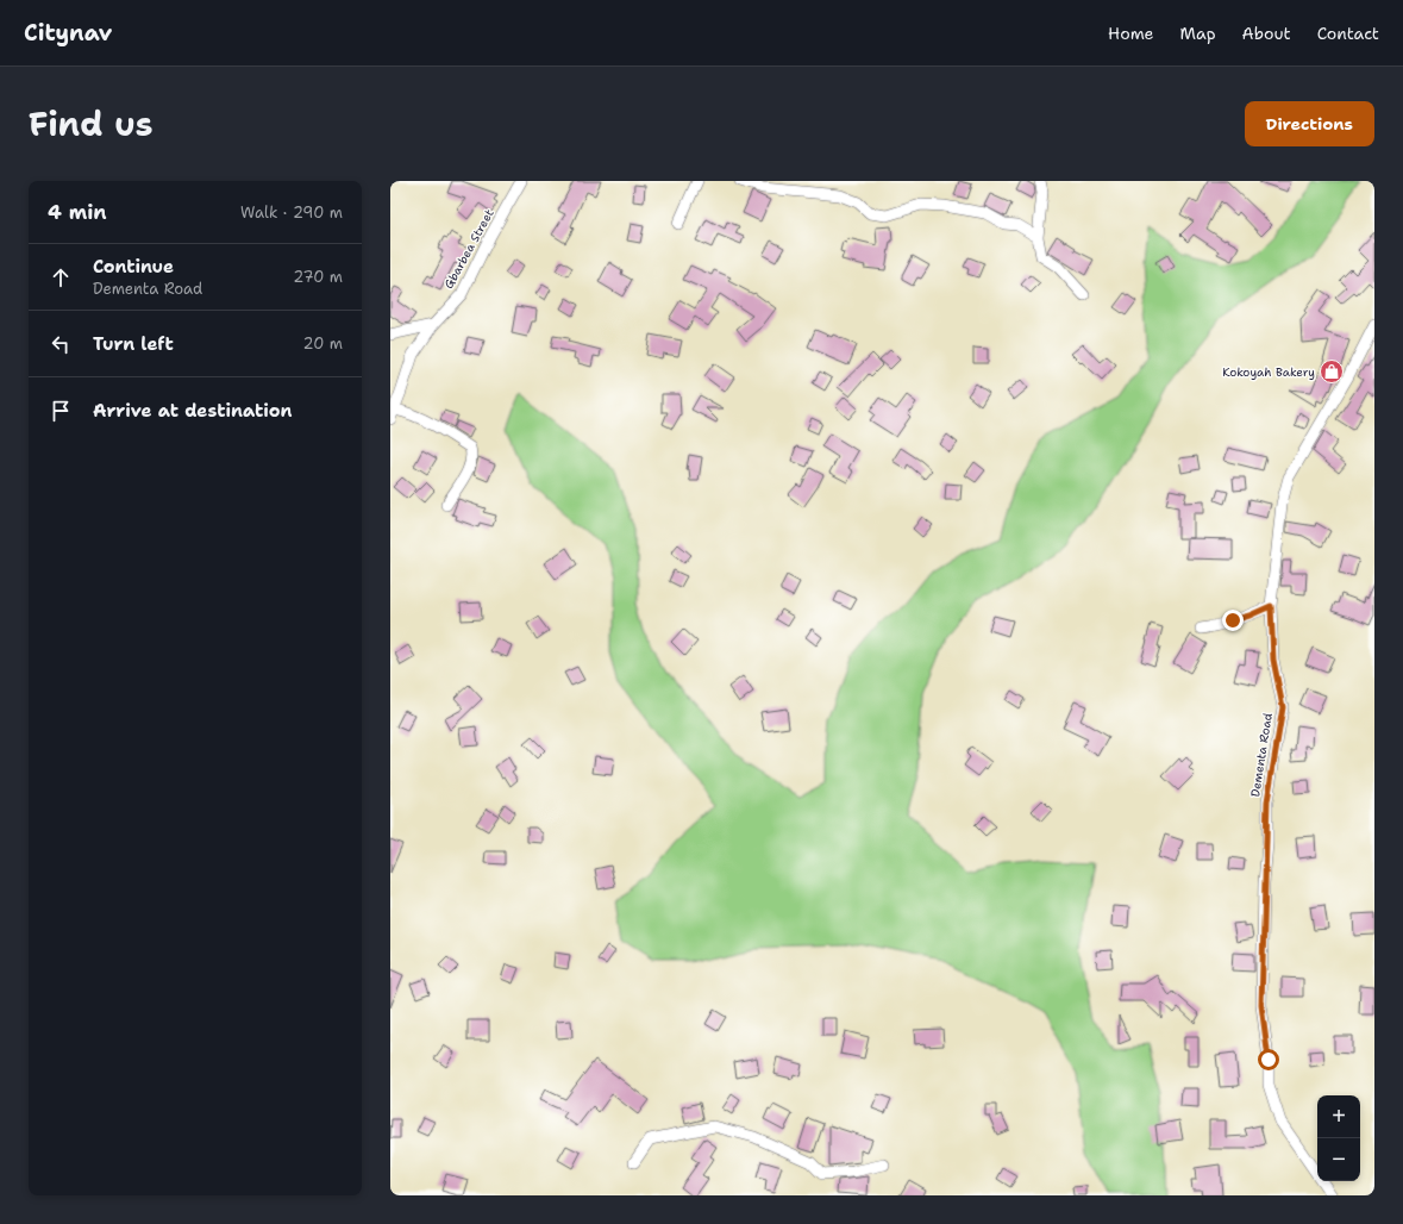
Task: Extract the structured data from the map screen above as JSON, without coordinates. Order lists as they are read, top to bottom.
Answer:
{
  "streets": {
    "street": ["Gbarbea Street", "Dementa Road"]
  },
  "places": {
    "shop": ["Kokoyah Bakery"]
  },
  "page": {
    "header": "Citynav",
    "nav": [
      "Home",
      "Map",
      "About",
      "Contact"
    ],
    "title": "Find us",
    "buttons": "Directions",
    "heading": ["4 min", "Walk · 290 m"],
    "list": [
      ["Continue", "Dementa Road", "270 m"],
      ["Turn left", "20 m"],
      "Arrive at destination"
    ],
    "map_buttons": ["+", "−"]
  }
}
